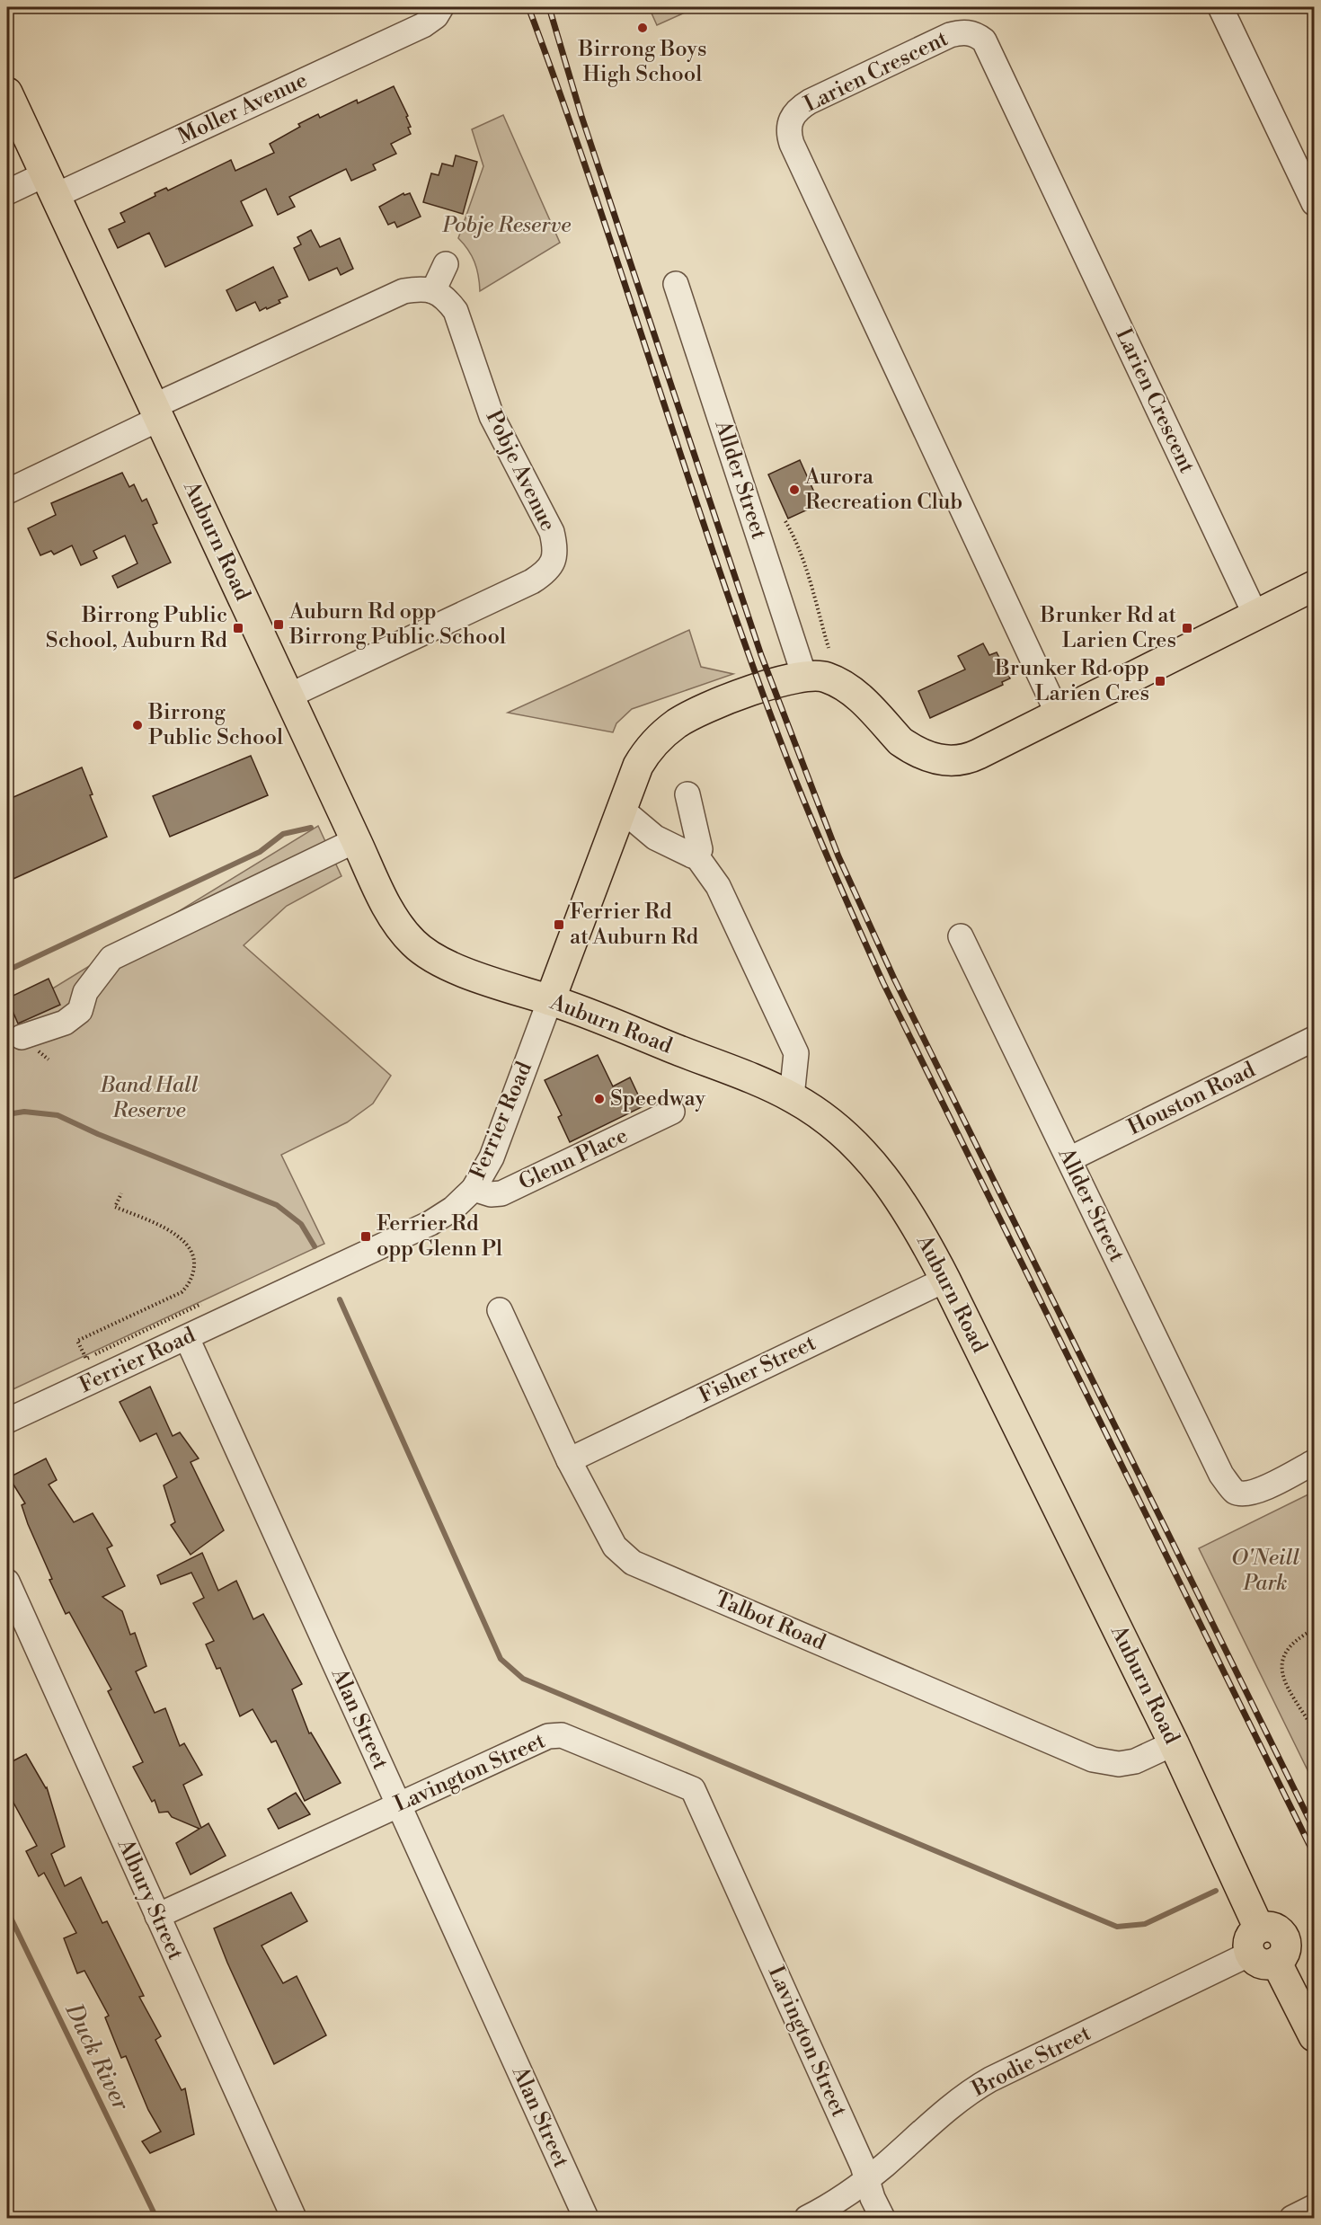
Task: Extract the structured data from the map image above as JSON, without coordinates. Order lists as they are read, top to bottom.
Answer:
{
  "streets": {
    "main road": ["Auburn Road", "Ferrier Road"],
    "street": [
      "Larien Crescent",
      "Moller Avenue",
      "Pobje Avenue",
      "Allder Street",
      "Houston Road",
      "Glenn Place",
      "Fisher Street",
      "Talbot Road",
      "Alan Street",
      "Lavington Street",
      "Albury Street",
      "Brodie Street"
    ]
  },
  "crossings": [
    ["Moller Avenue", "Auburn Road"],
    ["Pobje Avenue", "Auburn Road"],
    ["Allder Street", "Houston Road"],
    ["Allder Street", "Ferrier Road"],
    ["Auburn Road", "Ferrier Road"],
    ["Auburn Road", "Fisher Street"],
    ["Auburn Road", "Talbot Road"],
    ["Auburn Road", "Brodie Street"],
    ["Ferrier Road", "Glenn Place"],
    ["Ferrier Road", "Alan Street"],
    ["Fisher Street", "Talbot Road"],
    ["Alan Street", "Lavington Street"],
    ["Lavington Street", "Albury Street"],
    ["Lavington Street", "Brodie Street"]
  ],
  "water": ["Duck River"],
  "parks": ["Pobje Reserve", "Band Hall Reserve", "O'Neill Park"],
  "places": {
    "other": [
      "Birrong Boys High School",
      "Aurora Recreation Club",
      "Birrong Public School",
      "Speedway"
    ],
    "transit": [
      "Auburn Rd opp Birrong Public School",
      "Birrong Public School, Auburn Rd",
      "Brunker Rd at Larien Cres",
      "Brunker Rd opp Larien Cres",
      "Ferrier Rd at Auburn Rd",
      "Ferrier Rd opp Glenn Pl"
    ]
  }
}
